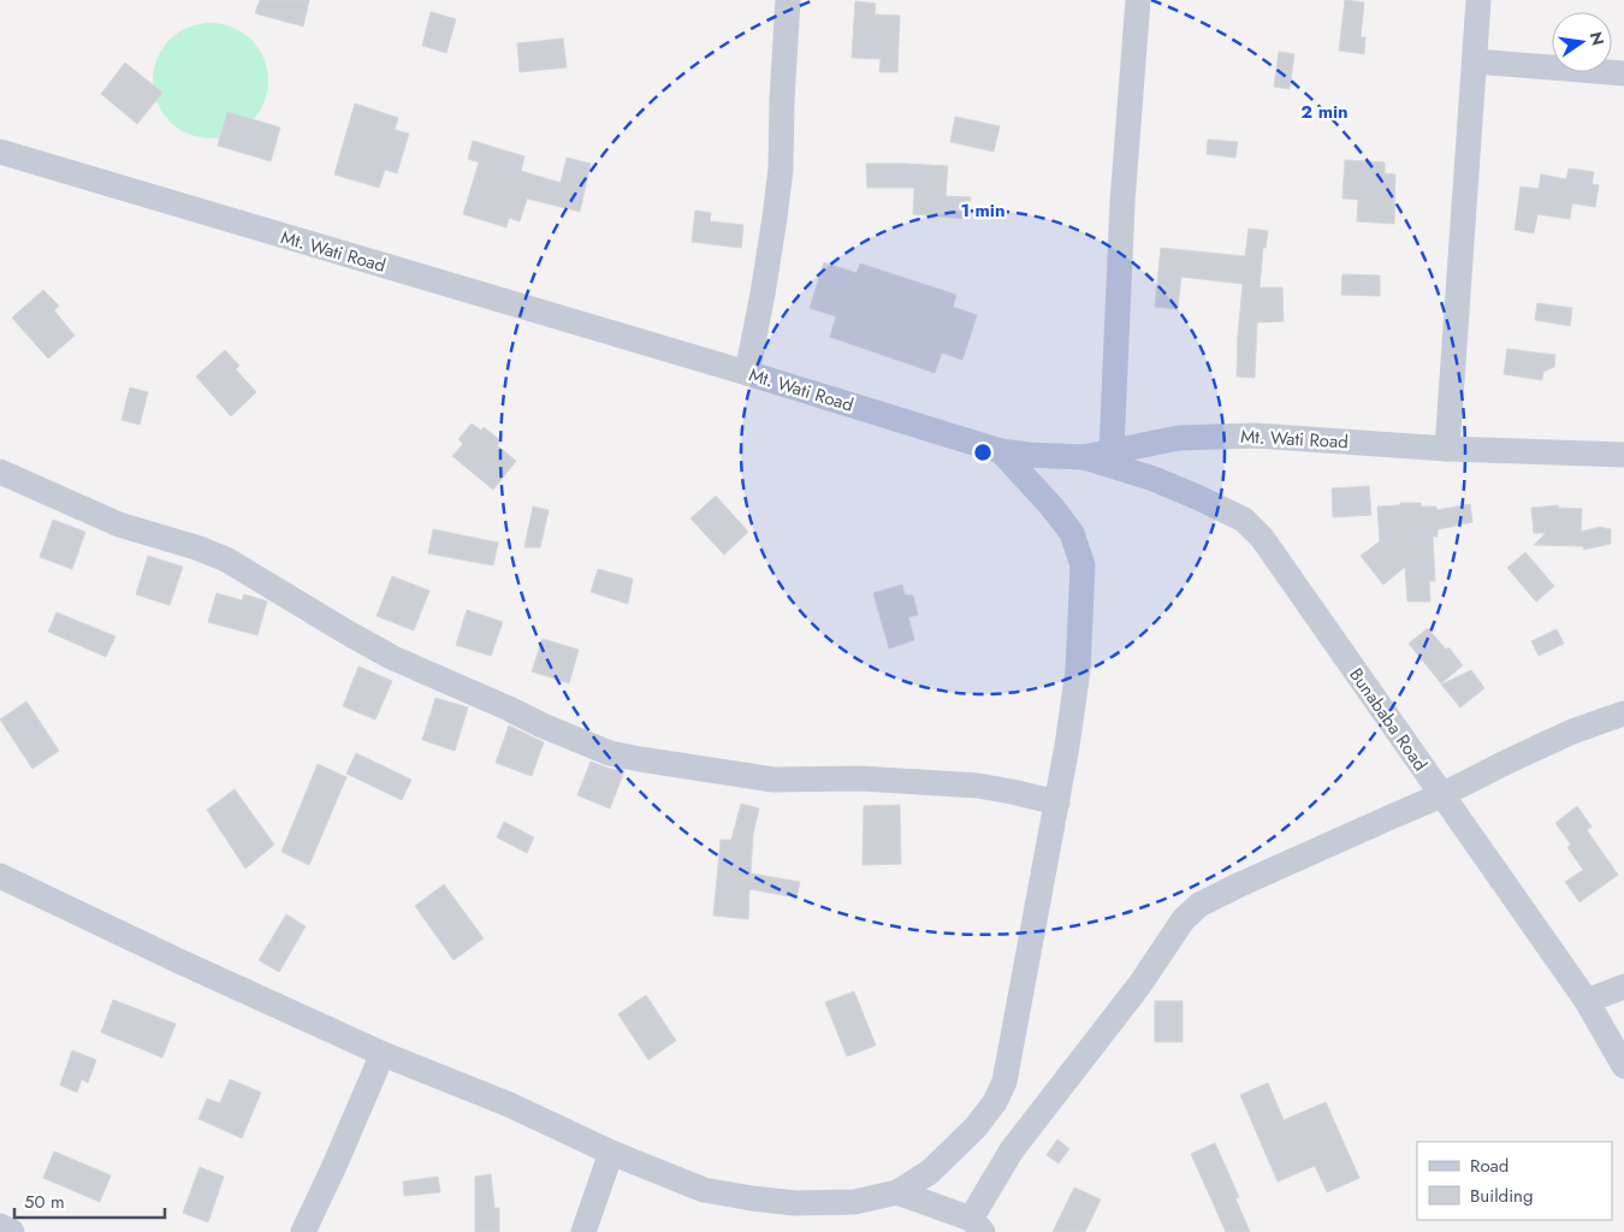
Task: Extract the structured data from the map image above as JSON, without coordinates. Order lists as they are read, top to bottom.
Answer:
{
  "streets": {
    "street": ["Mt. Wati Road", "Bunababa Road"]
  },
  "crossings": [
    ["Mt. Wati Road", "Bunababa Road"]
  ],
  "legend": ["Road", "Building"],
  "scale_bar": "50 m",
  "north": "right",
  "rings": ["2 min", "1 min"]
}
